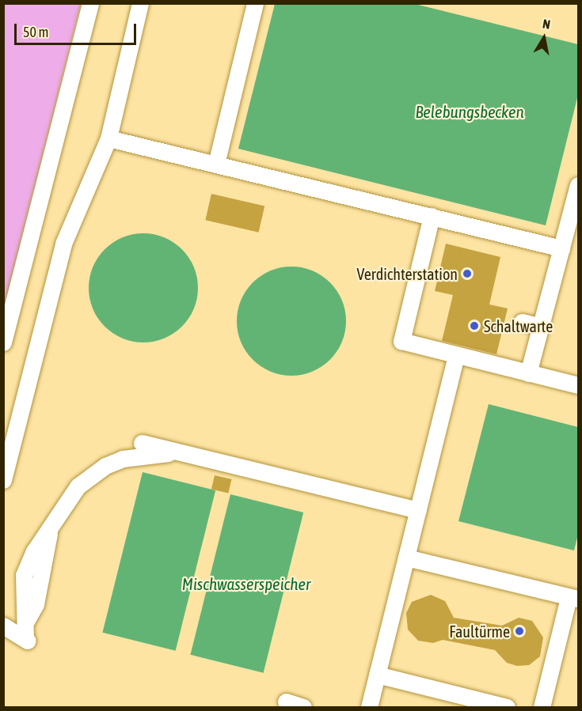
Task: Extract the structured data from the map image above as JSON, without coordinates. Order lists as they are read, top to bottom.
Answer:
{
  "water": ["Belebungsbecken", "Mischwasserspeicher"],
  "places": ["Verdichterstation", "Schaltwarte", "Faultürme"],
  "scale_bar": "50 m",
  "north": "top"
}
